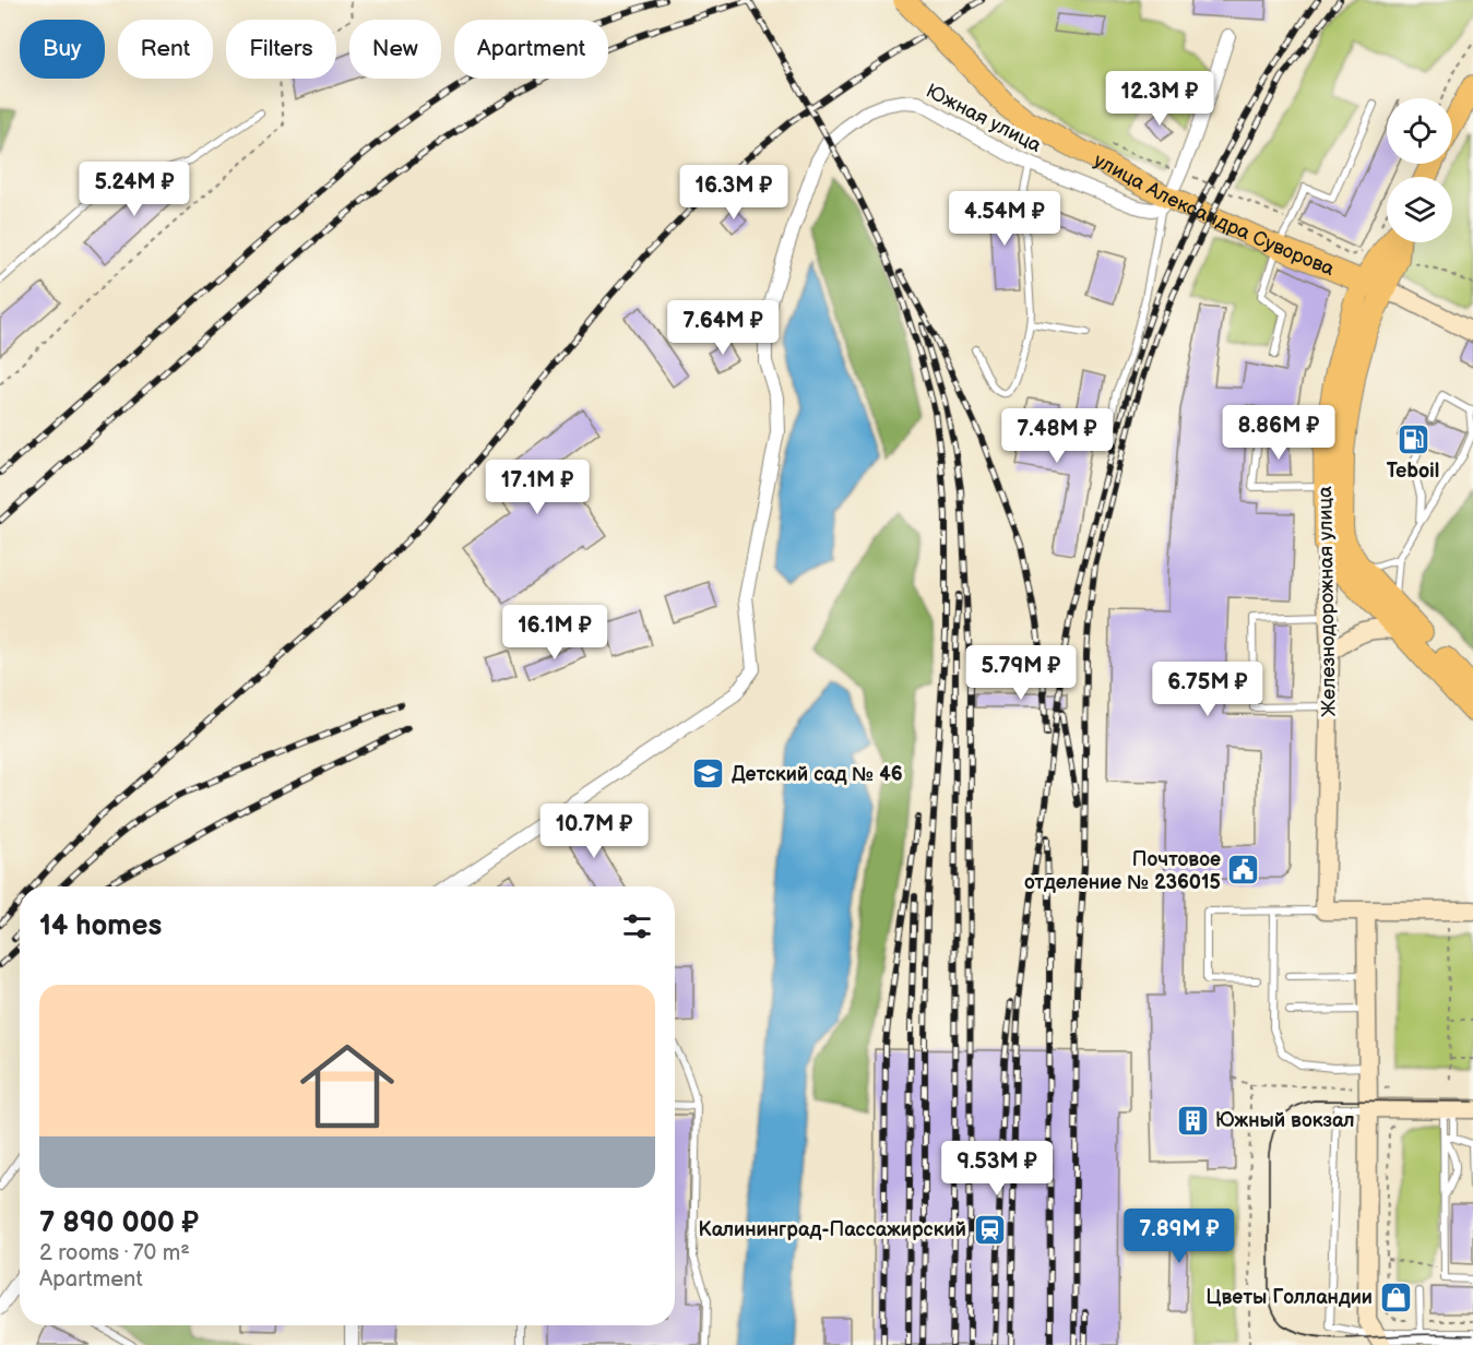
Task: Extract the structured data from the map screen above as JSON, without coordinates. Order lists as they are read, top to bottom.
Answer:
{
  "streets": {
    "main road": ["улица Александра Суворова", "Железнодорожная улица"],
    "street": ["Южная улица"]
  },
  "crossings": [
    ["Южная улица", "улица Александра Суворова"],
    ["улица Александра Суворова", "Железнодорожная улица"]
  ],
  "places": {
    "fuel station": ["Teboil"],
    "school or university": ["Детский сад № 46"],
    "public building": ["Почтовое отделение № 236015"],
    "building": ["Южный вокзал"],
    "station": ["Калининград-Пассажирский"],
    "shop": ["Цветы Голландии"]
  },
  "page": {
    "chip": [
      "Buy",
      "Rent",
      "Filters",
      "New",
      "Apartment"
    ],
    "price": [
      "12.3M ₽",
      "5.24M ₽",
      "16.3M ₽",
      "4.54M ₽",
      "7.64M ₽",
      "8.86M ₽",
      "7.48M ₽",
      "17.1M ₽",
      "16.1M ₽",
      "5.79M ₽",
      "6.75M ₽",
      "10.7M ₽",
      "9.53M ₽",
      "7.89M ₽"
    ],
    "heading": "14 homes",
    "list": [
      {
        "name": "7 890 000 ₽",
        "note": "2 rooms · 70 m² · Apartment"
      }
    ]
  }
}
